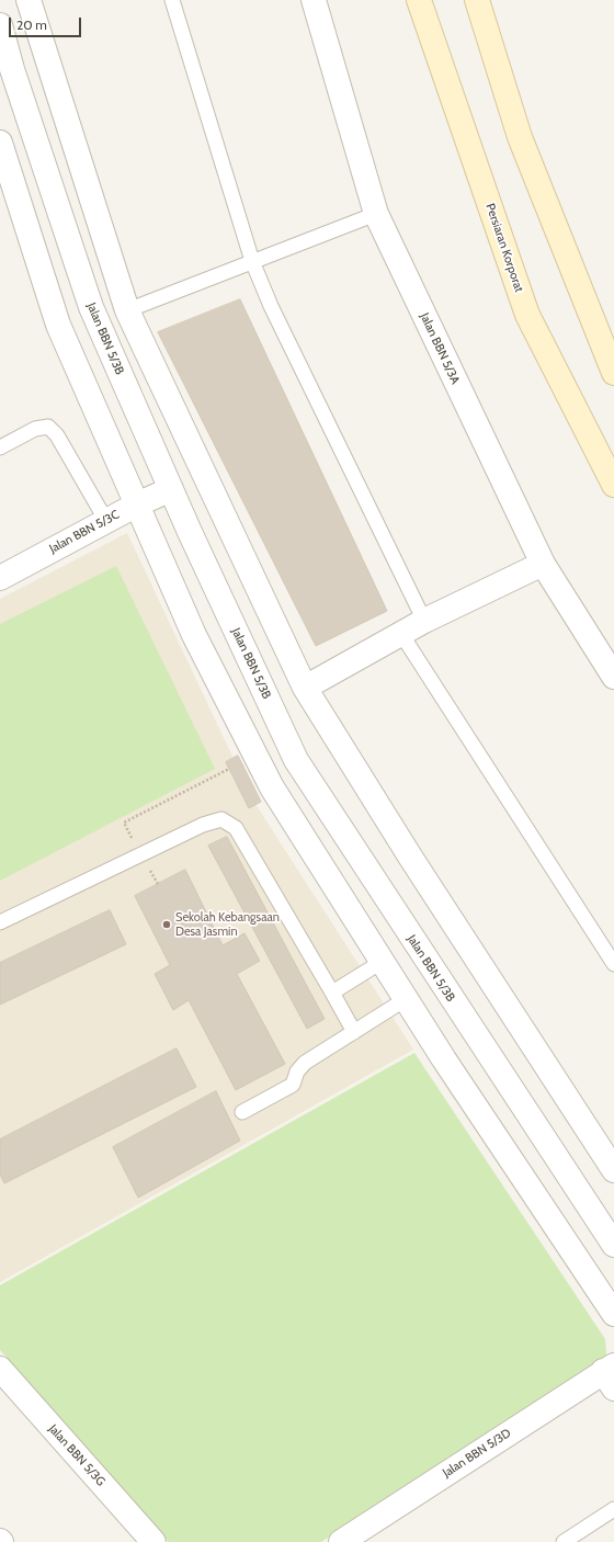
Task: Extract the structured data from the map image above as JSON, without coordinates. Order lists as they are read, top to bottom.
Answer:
{
  "streets": {
    "main road": ["Persiaran Korporat"],
    "street": [
      "Jalan BBN 5/3B",
      "Jalan BBN 5/3A",
      "Jalan BBN 5/3C",
      "Jalan BBN 5/3D",
      "Jalan BBN 5/3G"
    ]
  },
  "crossings": [
    ["Jalan BBN 5/3B", "Jalan BBN 5/3C"]
  ],
  "places": ["Sekolah Kebangsaan Desa Jasmin"],
  "scale_bar": "20 m"
}
